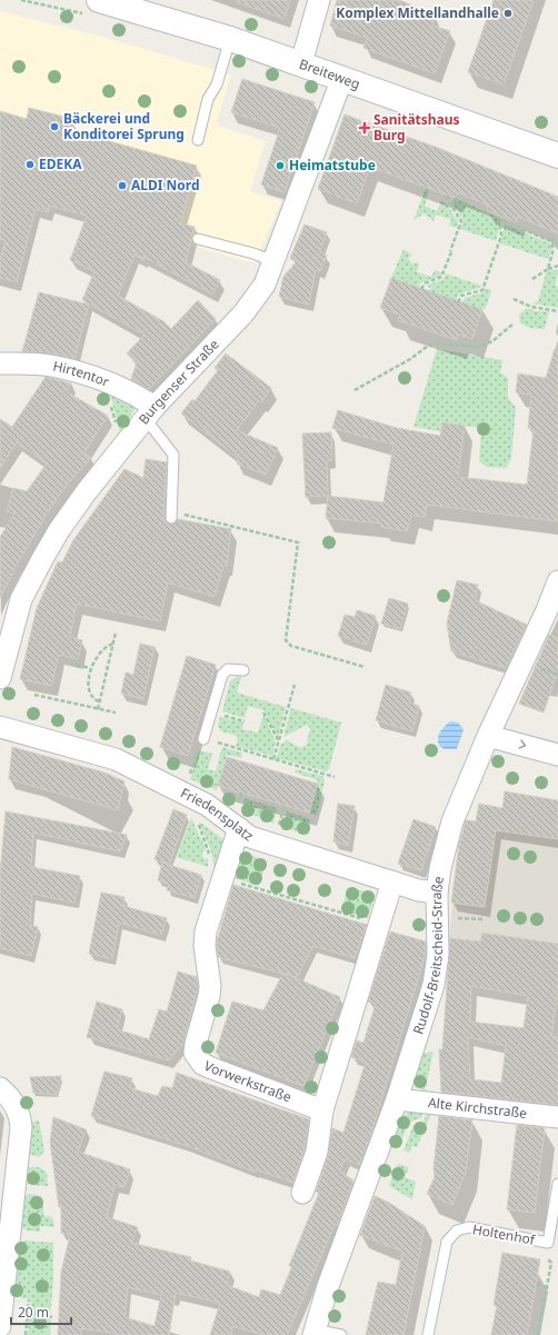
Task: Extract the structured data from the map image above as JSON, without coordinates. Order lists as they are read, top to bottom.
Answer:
{
  "streets": {
    "street": [
      "Breiteweg",
      "Hirtentor",
      "Burgenser Straße",
      "Friedensplatz",
      "Rudolf-Breitscheid-Straße",
      "Vorwerkstraße",
      "Alte Kirchstraße"
    ],
    "lane": ["Holtenhof"]
  },
  "crossings": [
    ["Breiteweg", "Burgenser Straße"],
    ["Hirtentor", "Burgenser Straße"],
    ["Friedensplatz", "Rudolf-Breitscheid-Straße"],
    ["Friedensplatz", "Vorwerkstraße"],
    ["Rudolf-Breitscheid-Straße", "Alte Kirchstraße"]
  ],
  "places": {
    "other": [
      "Komplex Mittellandhalle",
      "Bäckerei und Konditorei Sprung",
      "EDEKA",
      "Heimatstube",
      "ALDI Nord"
    ],
    "health": ["Sanitätshaus Burg"]
  },
  "scale_bar": "20 m"
}
